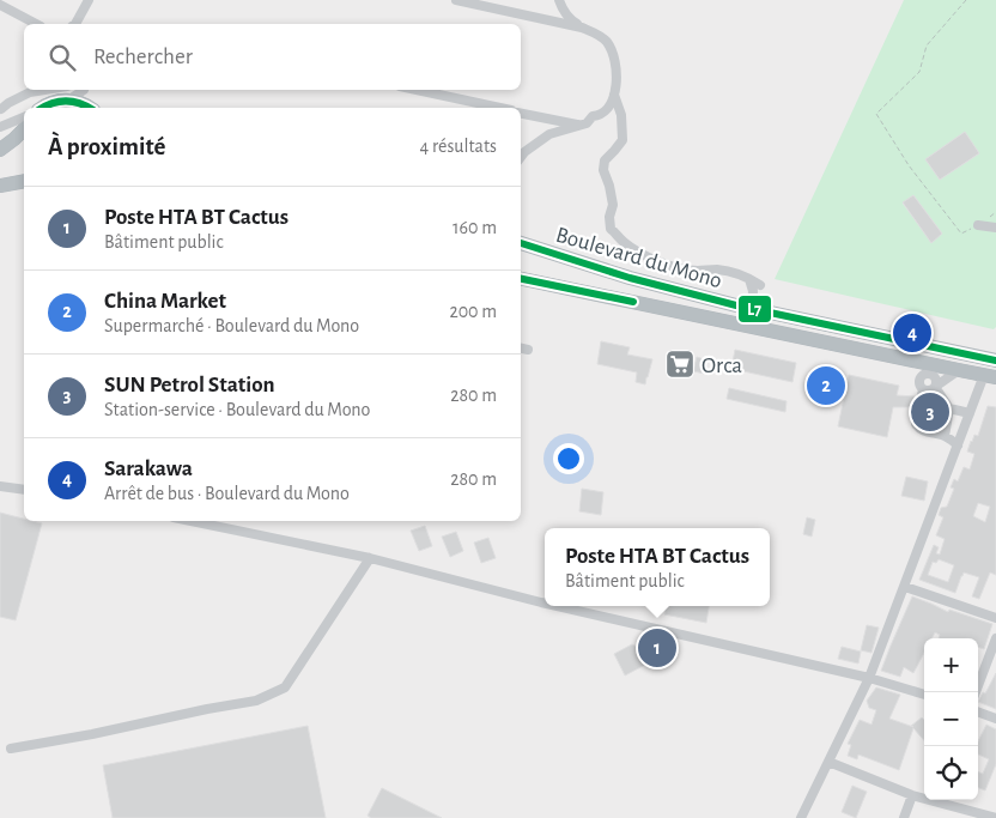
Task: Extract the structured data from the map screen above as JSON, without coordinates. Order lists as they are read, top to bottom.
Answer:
{
  "streets": {
    "highway": ["Boulevard du Mono"]
  },
  "places": {
    "supermarket": ["Orca"]
  },
  "lines": ["transit line L7"],
  "page": {
    "search": "Rechercher",
    "heading": ["À proximité", "4 résultats"],
    "list": [
      {
        "mark": "1",
        "name": "Poste HTA BT Cactus",
        "note": "Bâtiment public",
        "value": "160 m"
      },
      {
        "mark": "2",
        "name": "China Market",
        "note": "Supermarché · Boulevard du Mono",
        "value": "200 m"
      },
      {
        "mark": "3",
        "name": "SUN Petrol Station",
        "note": "Station-service · Boulevard du Mono",
        "value": "280 m"
      },
      {
        "mark": "4",
        "name": "Sarakawa",
        "note": "Arrêt de bus · Boulevard du Mono",
        "value": "280 m"
      }
    ],
    "pins": [
      "4",
      "2",
      "3",
      "1"
    ],
    "popup": ["Poste HTA BT Cactus", "Bâtiment public"],
    "map_buttons": ["+", "−"]
  }
}
